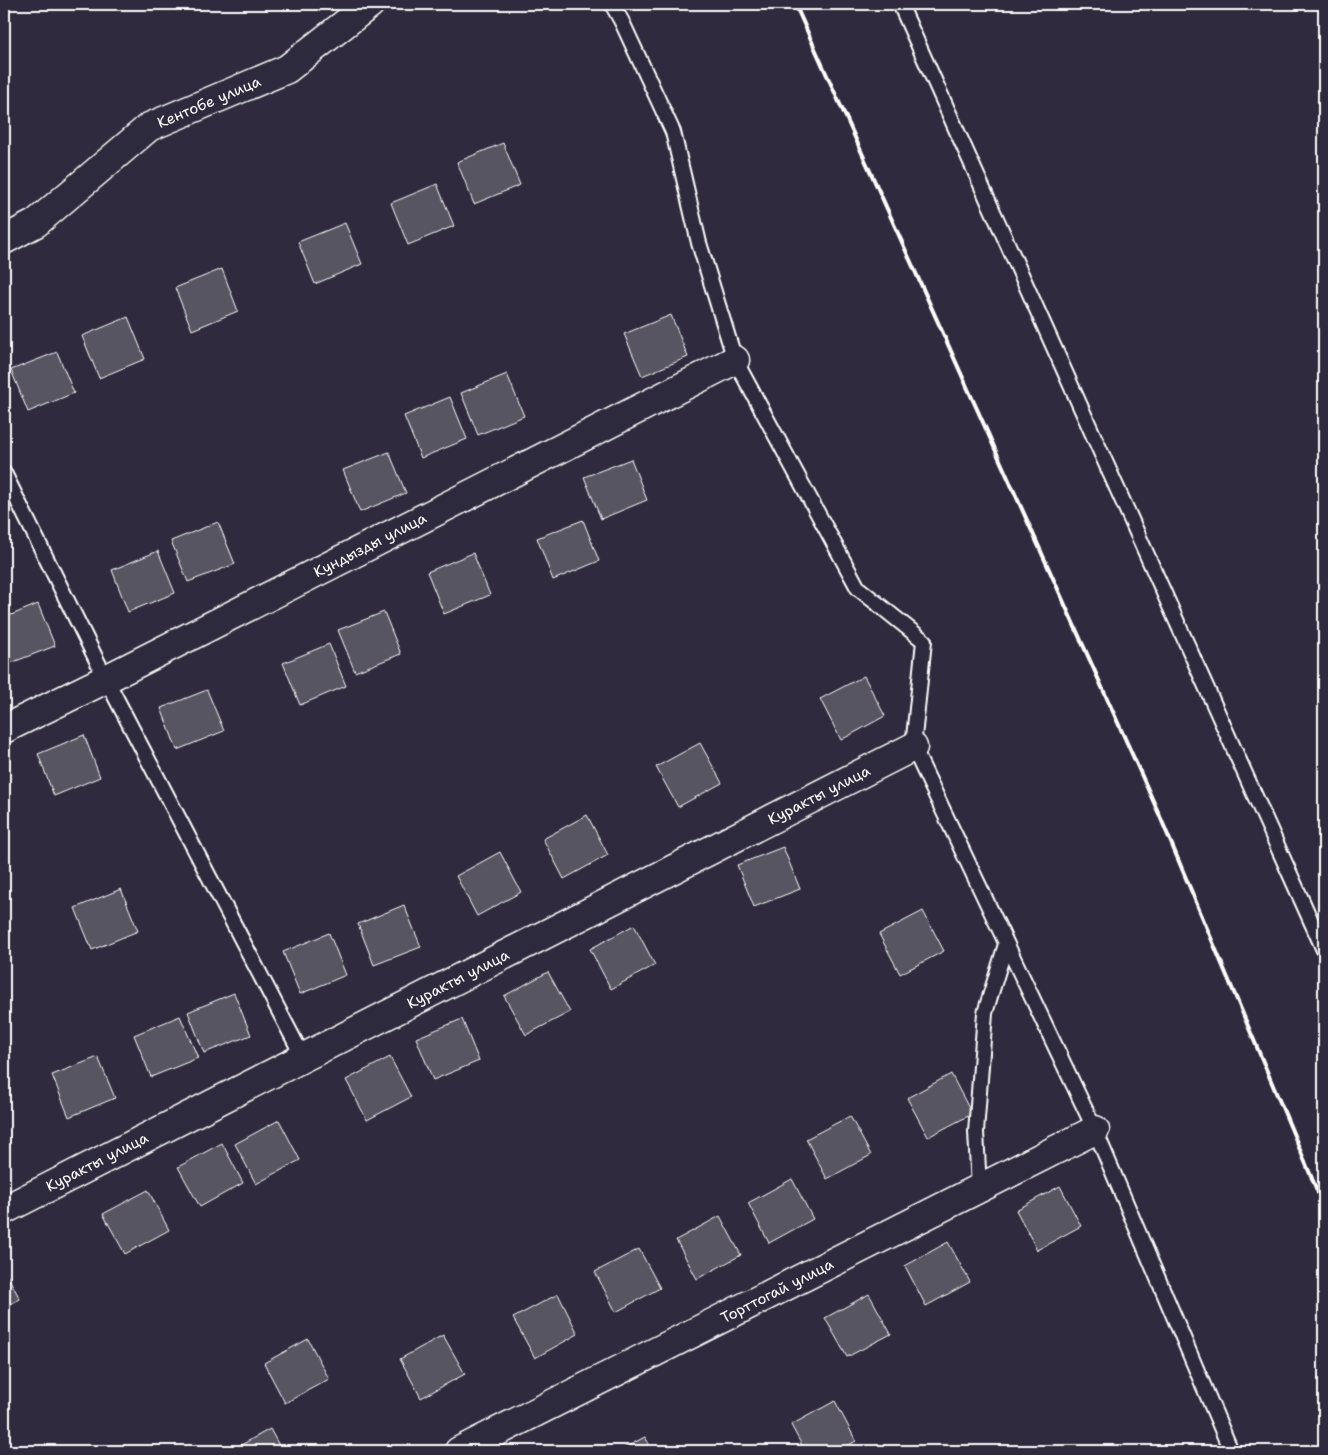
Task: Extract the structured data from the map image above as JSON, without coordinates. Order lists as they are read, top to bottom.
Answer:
{
  "streets": {
    "street": [
      "Кентобе улица",
      "Кундызды улица",
      "Куракты улица",
      "Торттогай улица"
    ]
  }
}
